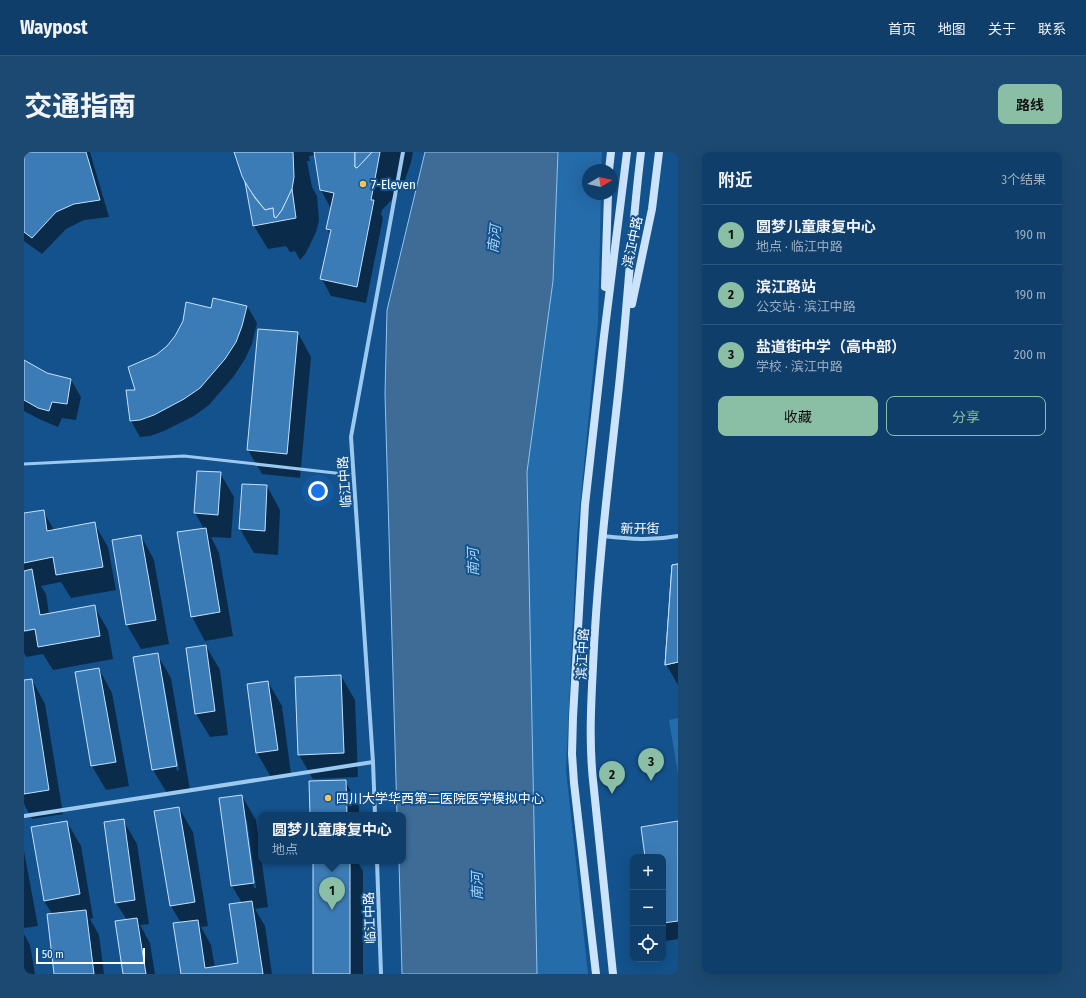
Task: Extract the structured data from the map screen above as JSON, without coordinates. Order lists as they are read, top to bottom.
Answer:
{
  "streets": {
    "main road": ["滨江中路"],
    "street": ["临江中路", "新开街"]
  },
  "crossings": [
    ["滨江中路", "新开街"]
  ],
  "water": ["南河"],
  "places": ["7-Eleven", "四川大学华西第二医院医学模拟中心"],
  "scale_bar": "50 m",
  "north": "right",
  "page": {
    "header": "Waypost",
    "nav": [
      "首页",
      "地图",
      "关于",
      "联系"
    ],
    "title": "交通指南",
    "buttons": [
      "路线",
      ["收藏", "分享"]
    ],
    "heading": ["附近", "3个结果"],
    "list": [
      {
        "mark": "1",
        "name": "圆梦儿童康复中心",
        "note": "地点 · 临江中路",
        "value": "190 m"
      },
      {
        "mark": "2",
        "name": "滨江路站",
        "note": "公交站 · 滨江中路",
        "value": "190 m"
      },
      {
        "mark": "3",
        "name": "盐道街中学（高中部）",
        "note": "学校 · 滨江中路",
        "value": "200 m"
      }
    ],
    "pins": ["3", "2", "1"],
    "popup": ["圆梦儿童康复中心", "地点"],
    "map_buttons": ["+", "−"],
    "scale": "50 m"
  }
}
